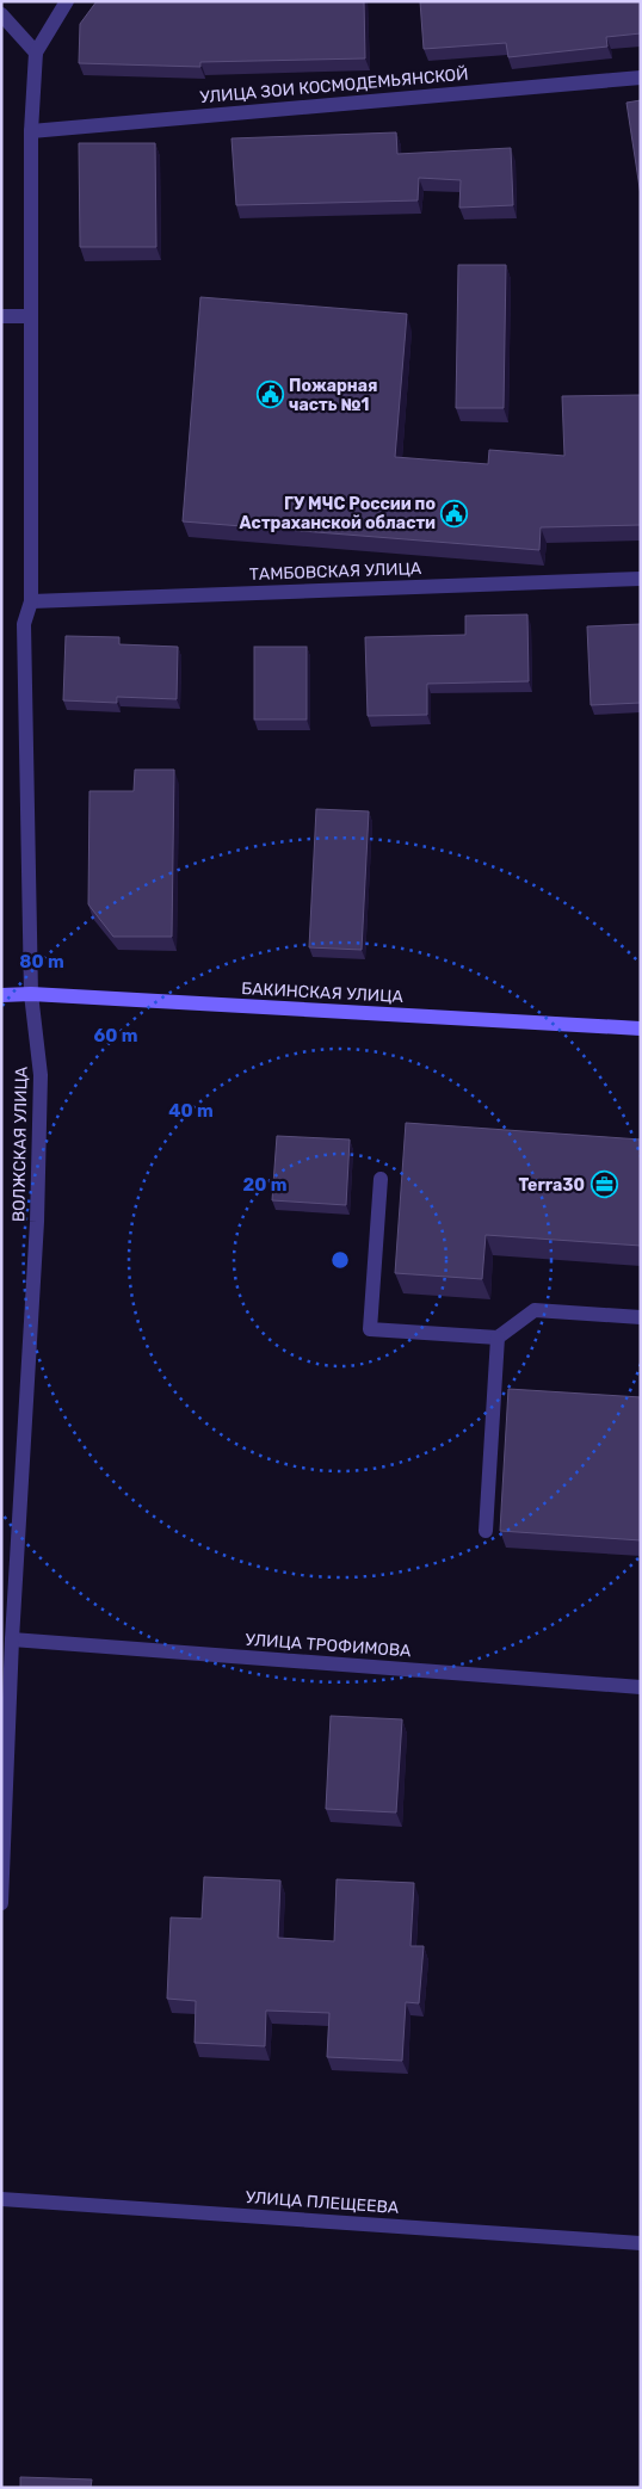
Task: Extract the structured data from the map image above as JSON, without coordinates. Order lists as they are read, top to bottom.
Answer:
{
  "streets": {
    "main road": ["БАКИНСКАЯ УЛИЦА"],
    "street": [
      "УЛИЦА ЗОИ КОСМОДЕМЬЯНСКОЙ",
      "ТАМБОВСКАЯ УЛИЦА",
      "ВОЛЖСКАЯ УЛИЦА",
      "УЛИЦА ТРОФИМОВА",
      "УЛИЦА ПЛЕЩЕЕВА"
    ]
  },
  "crossings": [
    ["УЛИЦА ЗОИ КОСМОДЕМЬЯНСКОЙ", "ВОЛЖСКАЯ УЛИЦА"],
    ["ТАМБОВСКАЯ УЛИЦА", "ВОЛЖСКАЯ УЛИЦА"],
    ["БАКИНСКАЯ УЛИЦА", "ВОЛЖСКАЯ УЛИЦА"],
    ["ВОЛЖСКАЯ УЛИЦА", "УЛИЦА ТРОФИМОВА"]
  ],
  "places": {
    "public building": ["Пожарная часть №1", "ГУ МЧС России по Астраханской области"],
    "office": ["Terra30"]
  },
  "rings": [
    "80 m",
    "60 m",
    "40 m",
    "20 m"
  ]
}
